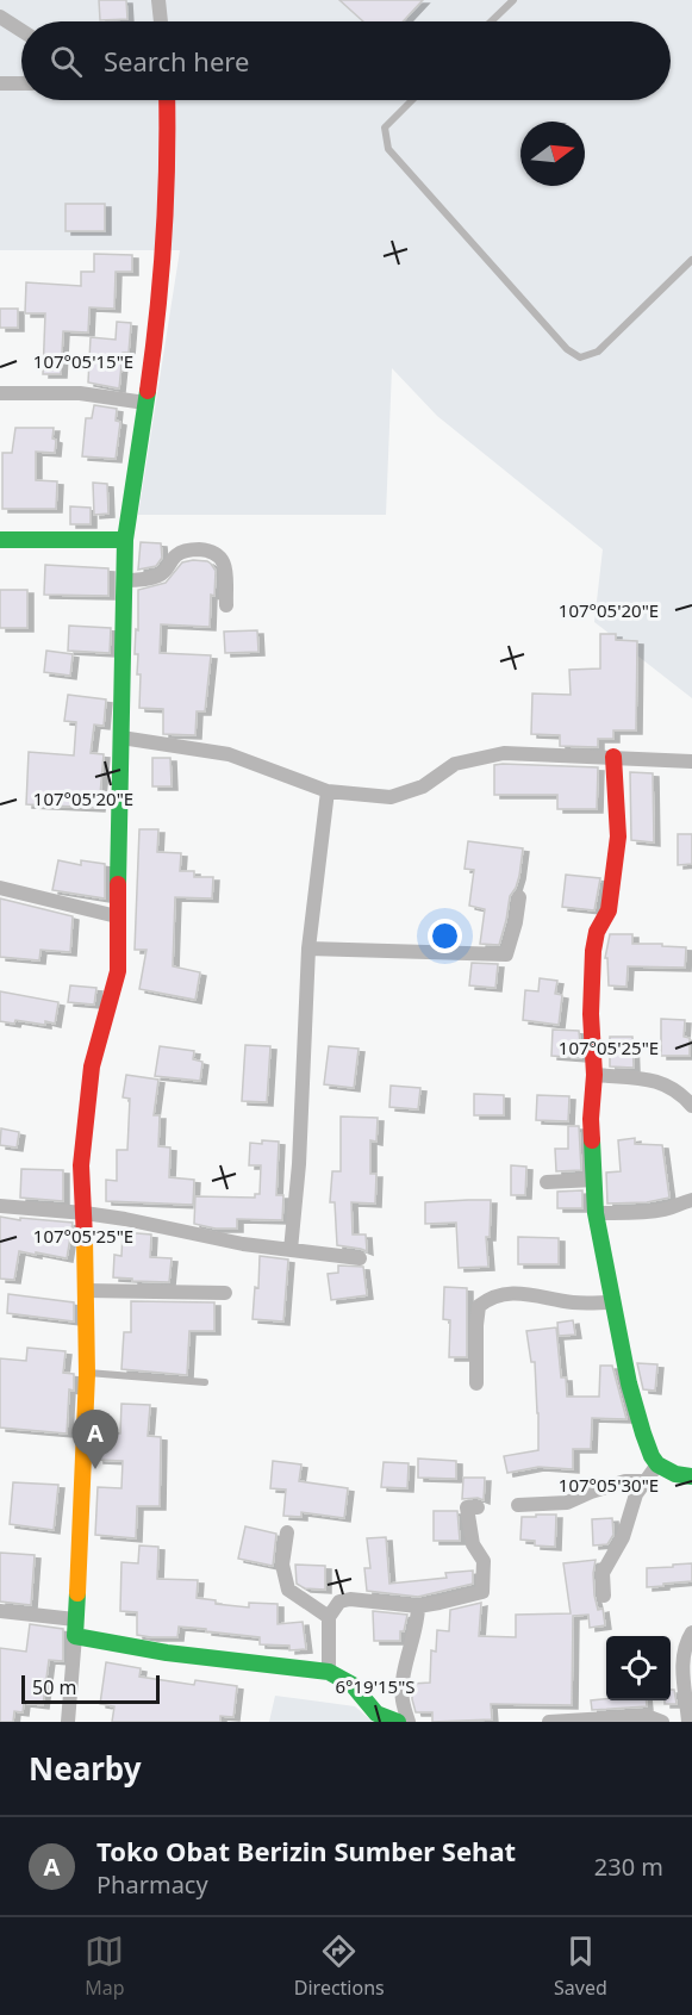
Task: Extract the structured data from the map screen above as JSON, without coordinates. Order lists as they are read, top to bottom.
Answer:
{
  "scale_bar": "50 m",
  "north": "right",
  "page": {
    "search": "Search here",
    "pins": "A",
    "scale": "50 m",
    "heading": "Nearby",
    "list": [
      {
        "mark": "A",
        "name": "Toko Obat Berizin Sumber Sehat",
        "note": "Pharmacy",
        "value": "230 m"
      }
    ],
    "nav": ["Map", "Directions", "Saved"]
  },
  "coordinates": [
    "107°05'15\"E",
    "107°05'20\"E",
    "107°05'25\"E",
    "107°05'30\"E",
    "6°19'15\"S"
  ]
}
